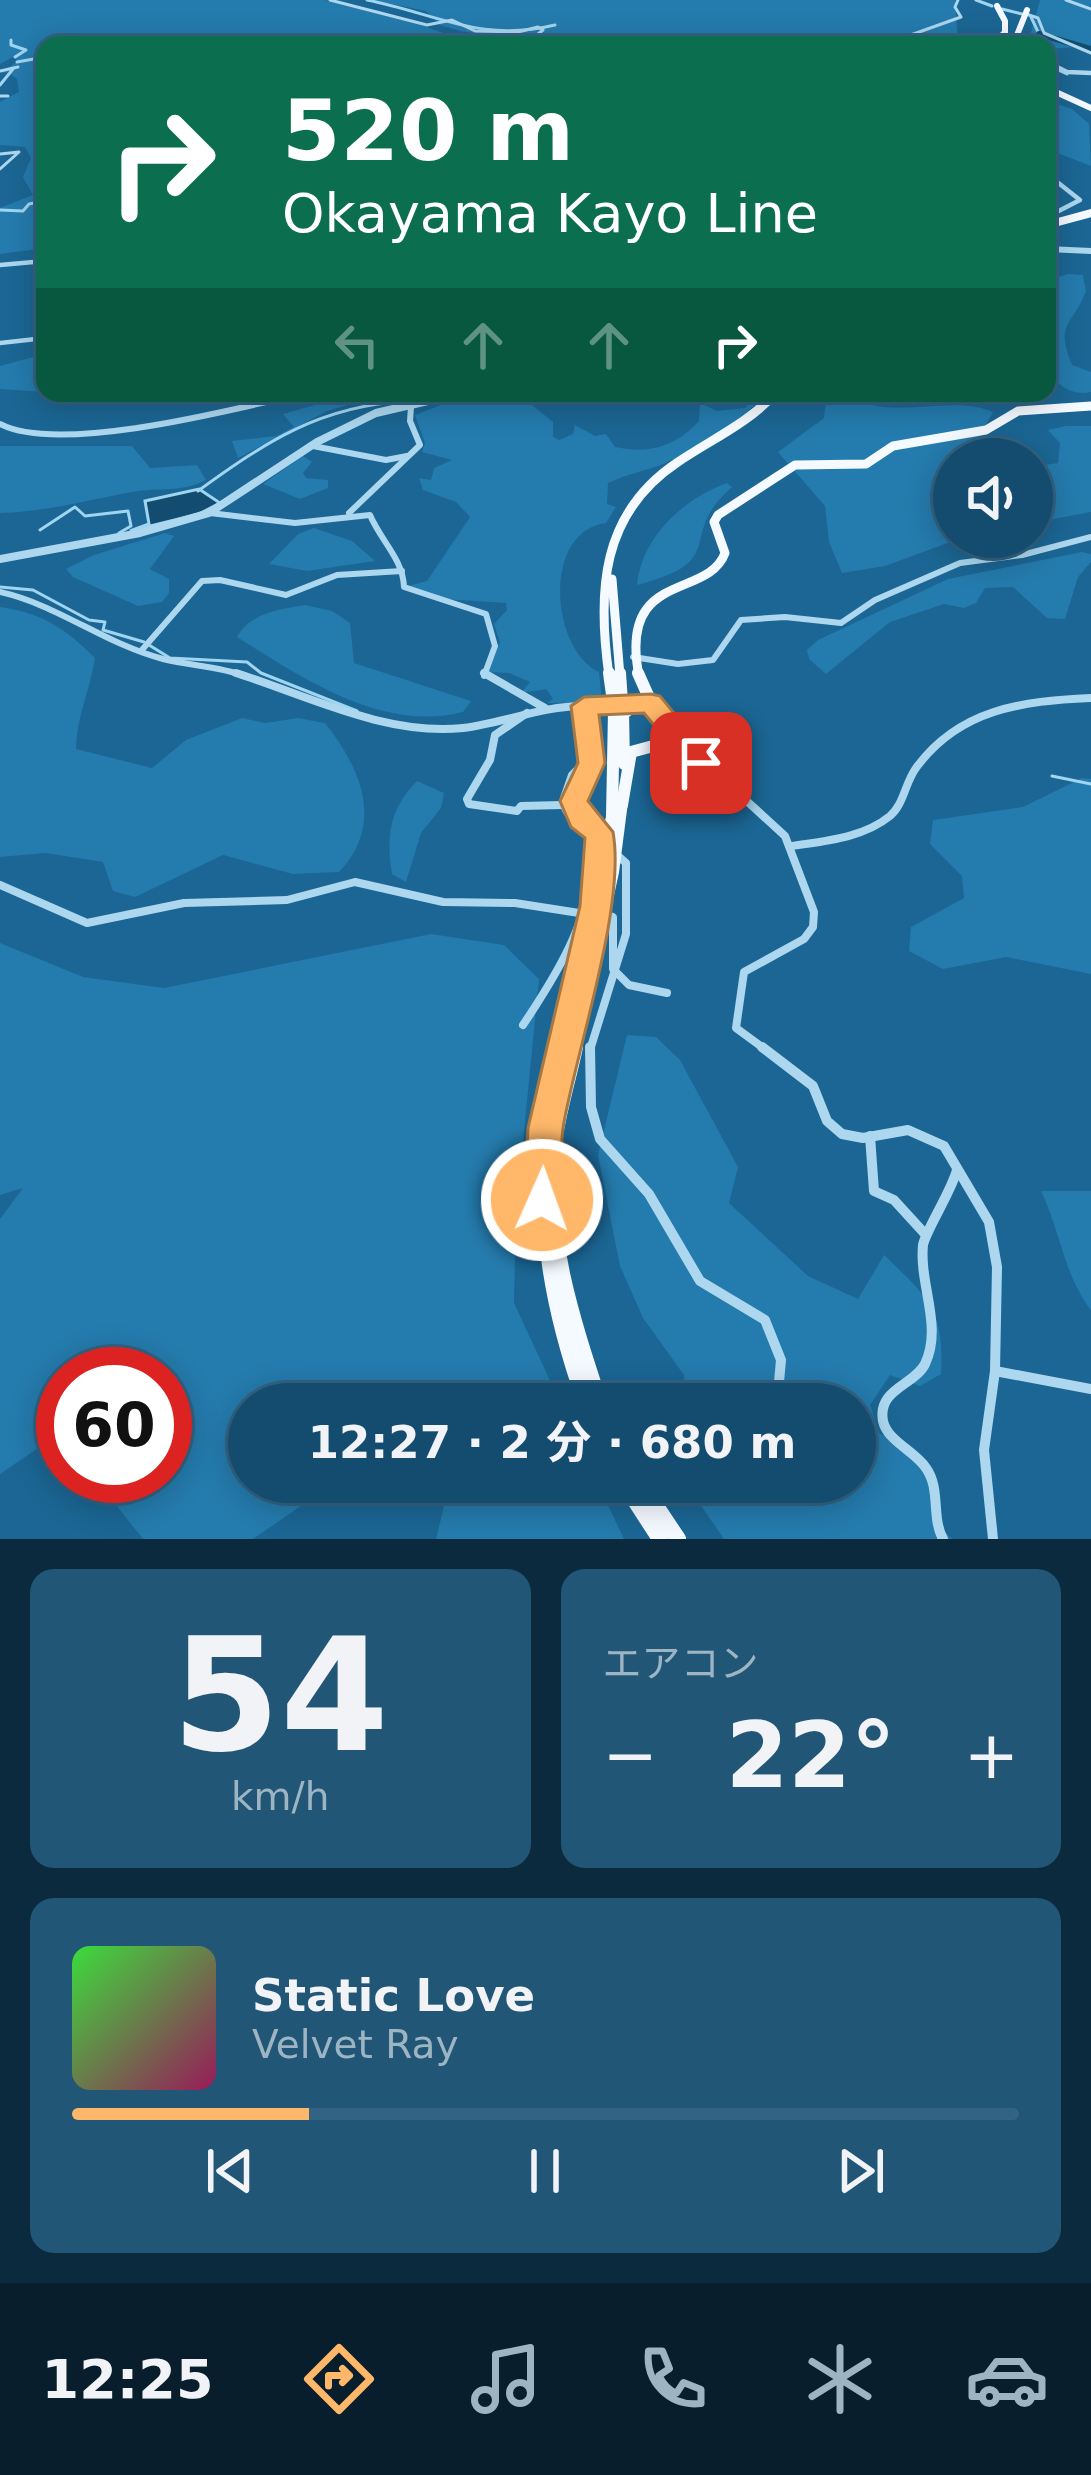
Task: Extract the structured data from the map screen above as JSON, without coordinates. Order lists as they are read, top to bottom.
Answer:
{
  "page": {
    "turn": ["520 m", "Okayama Kayo Line"],
    "limit": "60",
    "trip": "12:27 · 2 分 · 680 m",
    "tile": [
      ["54", "km/h"],
      "エアコン"
    ],
    "heat": ["−", "22°", "+"],
    "song": ["Static Love", "Velvet Ray"],
    "tabs": "12:25"
  }
}
